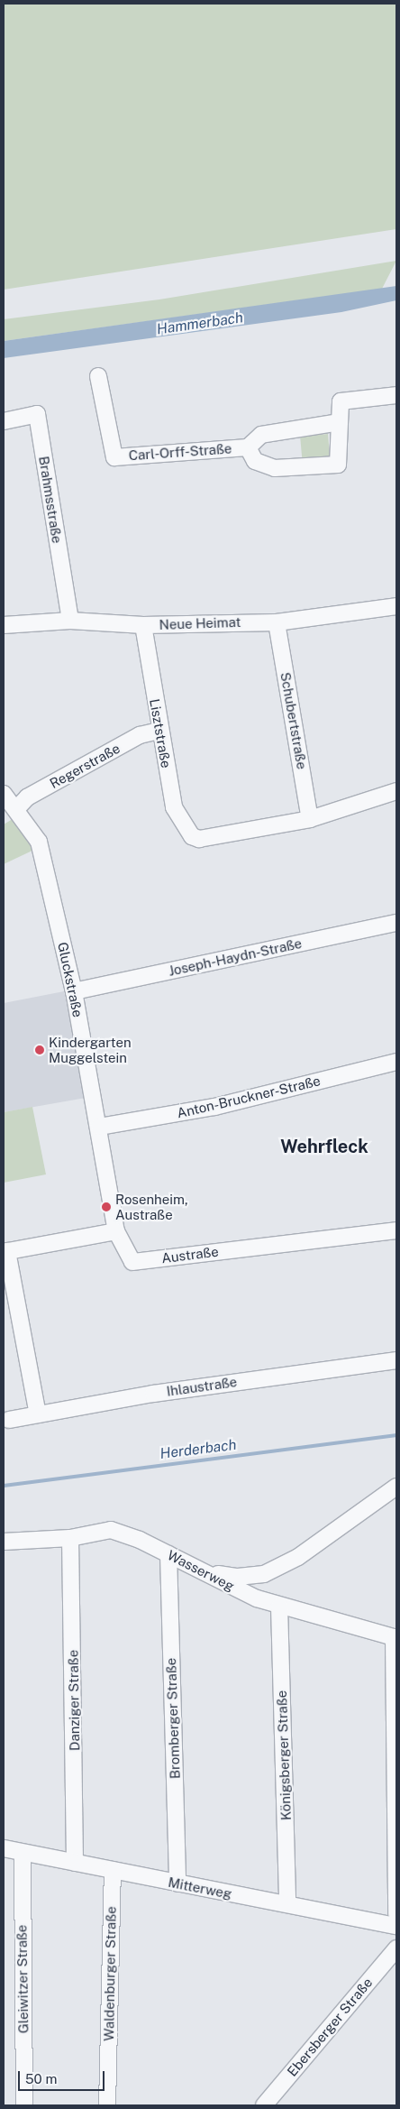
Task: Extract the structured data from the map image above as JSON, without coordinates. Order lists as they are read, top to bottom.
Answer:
{
  "streets": {
    "street": [
      "Carl-Orff-Straße",
      "Brahmsstraße",
      "Neue Heimat",
      "Schubertstraße",
      "Lisztstraße",
      "Regerstraße",
      "Joseph-Haydn-Straße",
      "Gluckstraße",
      "Anton-Bruckner-Straße",
      "Austraße",
      "Ihlaustraße",
      "Wasserweg",
      "Danziger Straße",
      "Bromberger Straße",
      "Königsberger Straße",
      "Mitterweg",
      "Waldenburger Straße",
      "Gleiwitzer Straße",
      "Ebersberger Straße"
    ]
  },
  "crossings": [
    ["Brahmsstraße", "Neue Heimat"],
    ["Neue Heimat", "Schubertstraße"],
    ["Neue Heimat", "Lisztstraße"],
    ["Schubertstraße", "Lisztstraße"],
    ["Lisztstraße", "Regerstraße"],
    ["Regerstraße", "Gluckstraße"],
    ["Joseph-Haydn-Straße", "Gluckstraße"],
    ["Gluckstraße", "Anton-Bruckner-Straße"],
    ["Gluckstraße", "Austraße"],
    ["Wasserweg", "Danziger Straße"],
    ["Wasserweg", "Bromberger Straße"],
    ["Wasserweg", "Königsberger Straße"],
    ["Danziger Straße", "Mitterweg"],
    ["Bromberger Straße", "Mitterweg"],
    ["Königsberger Straße", "Mitterweg"],
    ["Mitterweg", "Waldenburger Straße"],
    ["Mitterweg", "Gleiwitzer Straße"]
  ],
  "districts": ["Wehrfleck"],
  "water": ["Hammerbach", "Herderbach"],
  "places": ["Kindergarten Muggelstein", "Rosenheim, Austraße"],
  "scale_bar": "50 m"
}
